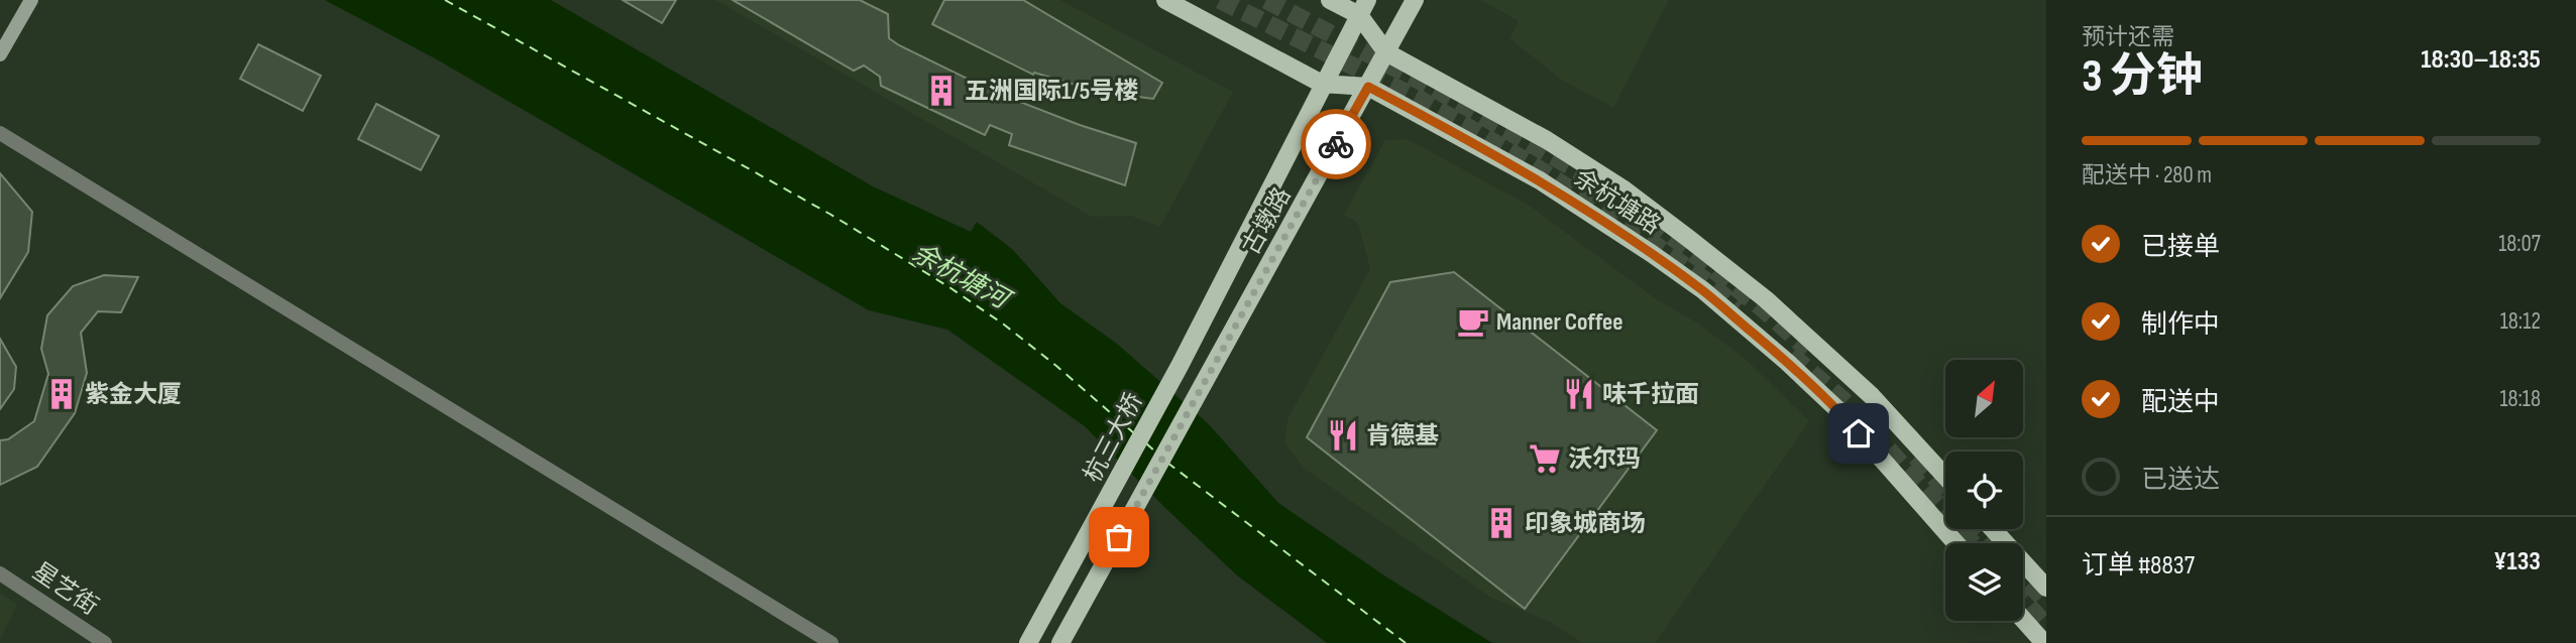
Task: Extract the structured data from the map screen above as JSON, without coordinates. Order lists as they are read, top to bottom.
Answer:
{
  "streets": {
    "main road": ["余杭塘路", "古墩路", "杭三大桥"],
    "street": ["星艺街"]
  },
  "crossings": [
    ["余杭塘路", "古墩路"],
    ["古墩路", "杭三大桥"]
  ],
  "water": ["余杭塘河"],
  "places": {
    "building": ["五洲国际1/5号楼", "紫金大厦", "印象城商场"],
    "cafe": ["Manner Coffee"],
    "restaurant": ["味千拉面", "肯德基"],
    "supermarket": ["沃尔玛"]
  },
  "north": "top right",
  "page": {
    "heading": ["3 分钟", "预计还需", "18:30–18:35"],
    "panel": ["订单 #8837", "¥133"],
    "bar": "配送中 · 280 m",
    "list": [
      ["已接单", "18:07"],
      ["制作中", "18:12"],
      ["配送中", "18:18"],
      "已送达"
    ]
  }
}
